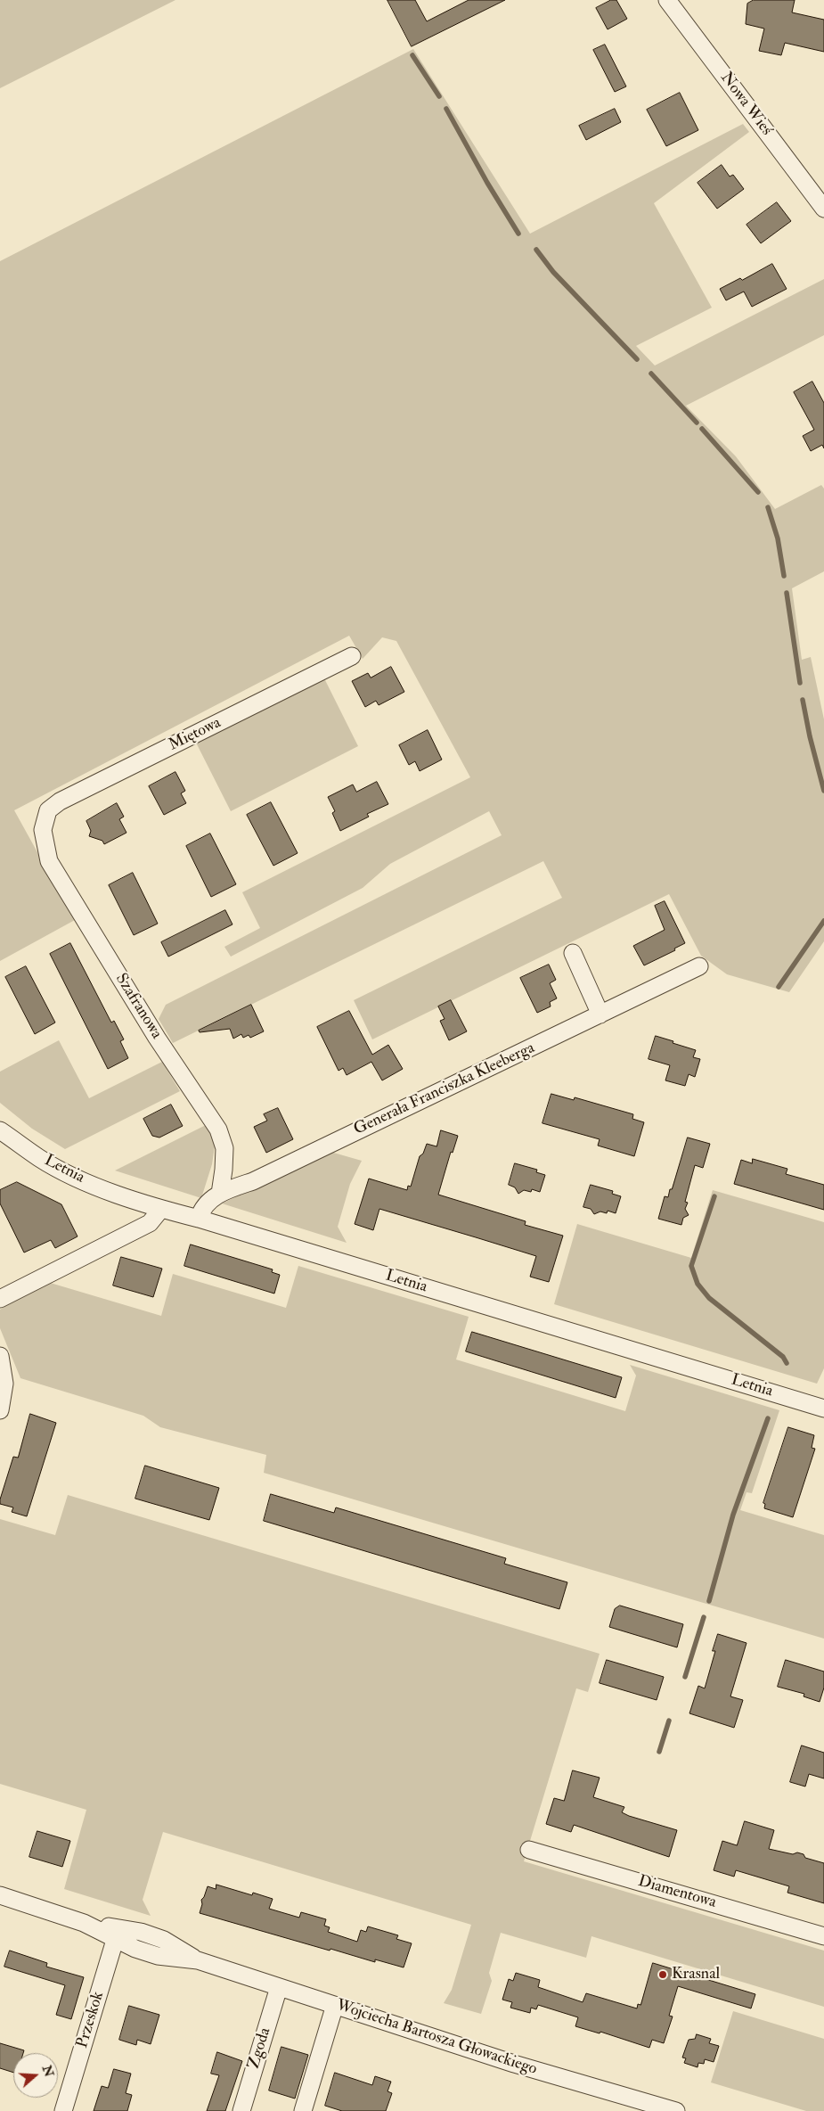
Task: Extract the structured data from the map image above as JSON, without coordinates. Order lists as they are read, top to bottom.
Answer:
{
  "streets": {
    "street": [
      "Nowa Wieś",
      "Miętowa",
      "Szafranowa",
      "Generała Franciszka Kleeberga",
      "Letnia",
      "Diamentowa",
      "Przeskok",
      "Wojciecha Bartosza Głowackiego",
      "Zgoda"
    ]
  },
  "crossings": [
    ["Miętowa", "Szafranowa"],
    ["Szafranowa", "Generała Franciszka Kleeberga"],
    ["Generała Franciszka Kleeberga", "Letnia"],
    ["Przeskok", "Wojciecha Bartosza Głowackiego"],
    ["Wojciecha Bartosza Głowackiego", "Zgoda"]
  ],
  "places": ["Krasnal"],
  "north": "right"
}
